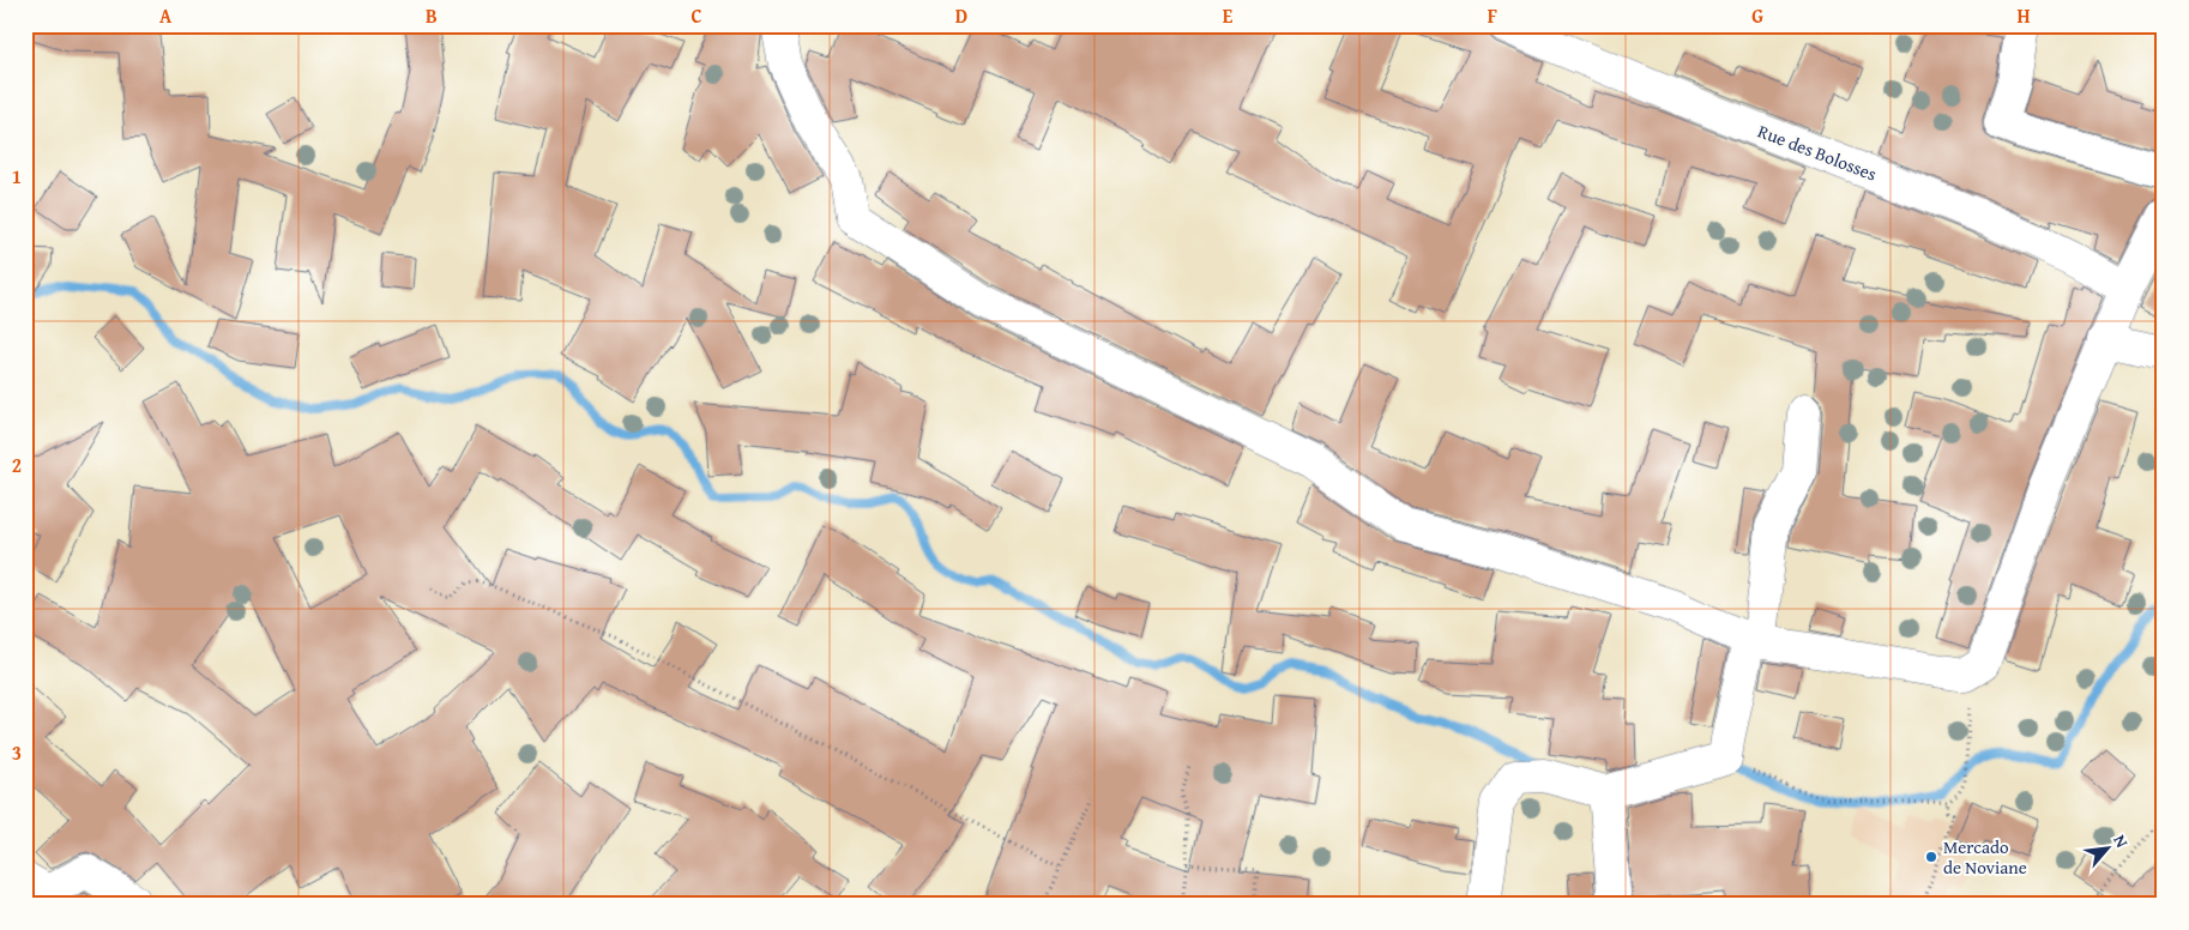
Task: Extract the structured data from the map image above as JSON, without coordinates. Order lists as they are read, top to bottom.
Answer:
{
  "streets": {
    "street": ["Rue des Bolosses"]
  },
  "places": ["Mercado de Noviane"],
  "north": "top right",
  "grid": {
    "columns": [
      "A",
      "B",
      "C",
      "D",
      "E",
      "F",
      "G",
      "H"
    ],
    "rows": ["1", "2", "3"]
  }
}
